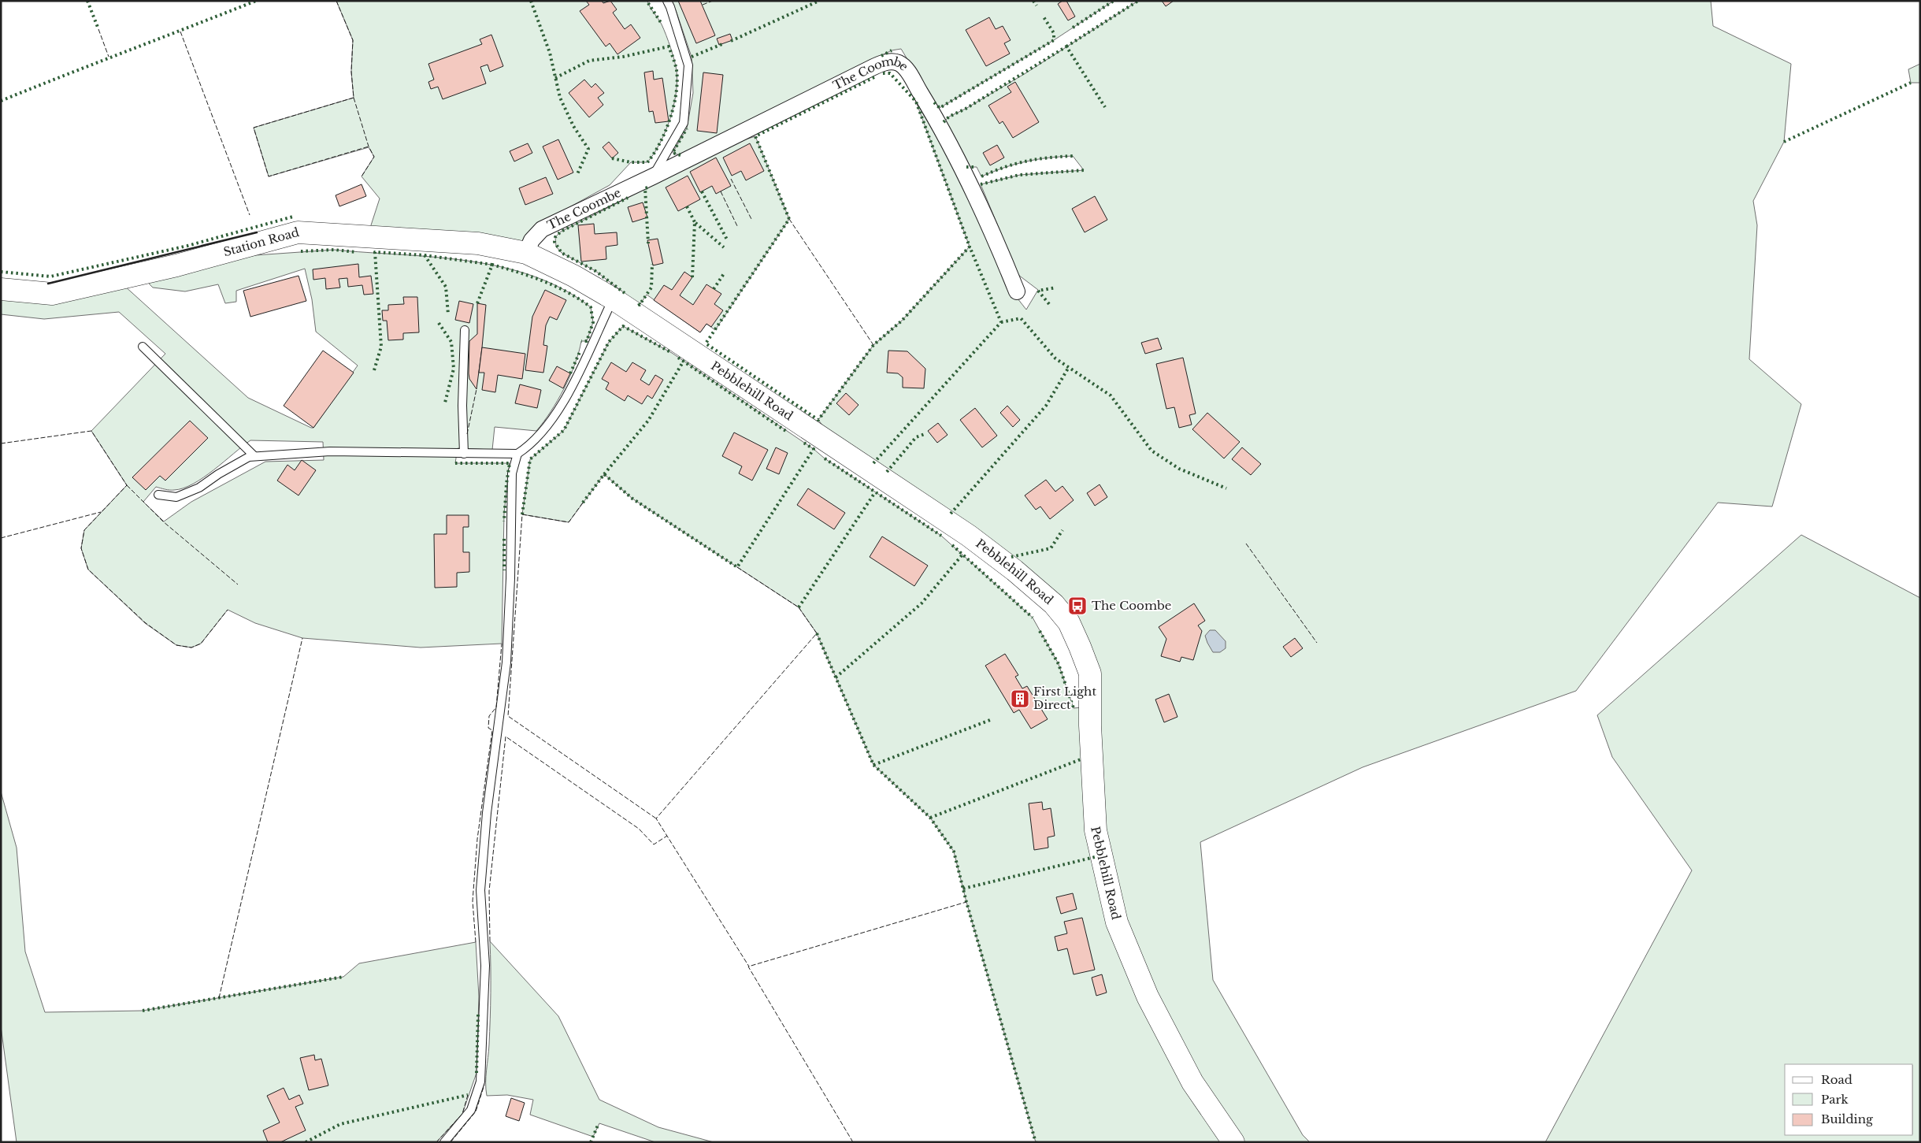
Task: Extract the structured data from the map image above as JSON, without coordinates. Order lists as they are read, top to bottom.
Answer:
{
  "streets": {
    "main road": ["Station Road", "Pebblehill Road"],
    "street": ["The Coombe"]
  },
  "crossings": [
    ["The Coombe", "Station Road"],
    ["The Coombe", "Pebblehill Road"],
    ["Station Road", "Pebblehill Road"]
  ],
  "places": {
    "bus stop": ["The Coombe"],
    "building": ["First Light Direct"]
  },
  "legend": ["Road", "Park", "Building"]
}
